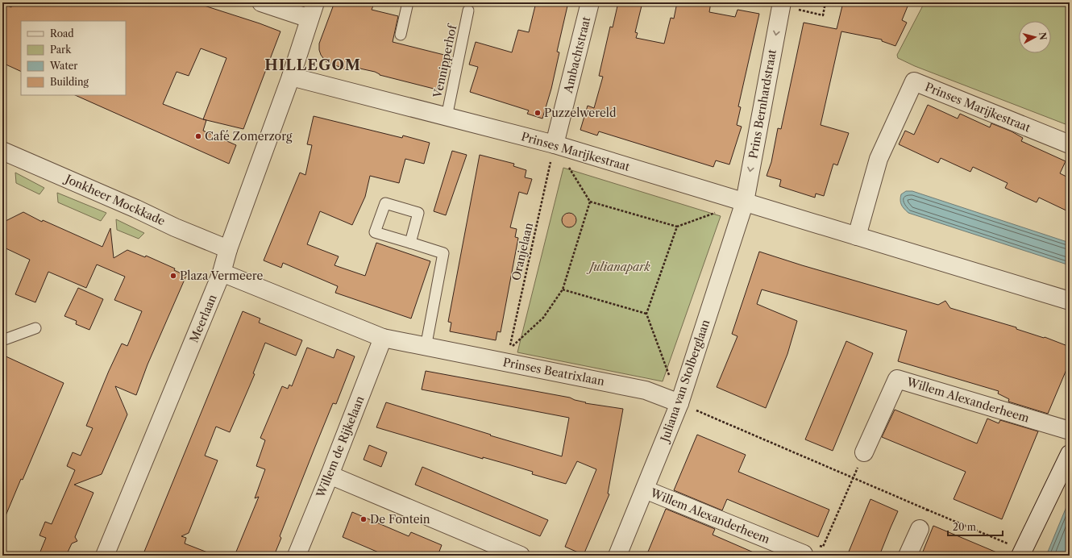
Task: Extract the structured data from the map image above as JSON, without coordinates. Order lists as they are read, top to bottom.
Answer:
{
  "streets": {
    "street": [
      "Ambachtstraat",
      "Prins Bernhardstraat",
      "Prinses Marijkestraat",
      "Jonkheer Mockkade",
      "Meerlaan",
      "Prinses Beatrixlaan",
      "Juliana van Stolberglaan",
      "Willem Alexanderheem",
      "Willem de Rijkelaan"
    ],
    "lane": ["Vennipperhof"],
    "path": ["Oranjelaan"]
  },
  "crossings": [
    ["Ambachtstraat", "Prinses Marijkestraat"],
    ["Ambachtstraat", "Oranjelaan"],
    ["Vennipperhof", "Prinses Marijkestraat"],
    ["Prins Bernhardstraat", "Prinses Marijkestraat"],
    ["Prins Bernhardstraat", "Juliana van Stolberglaan"],
    ["Prinses Marijkestraat", "Oranjelaan"],
    ["Prinses Marijkestraat", "Meerlaan"],
    ["Prinses Marijkestraat", "Juliana van Stolberglaan"],
    ["Jonkheer Mockkade", "Meerlaan"],
    ["Meerlaan", "Prinses Beatrixlaan"],
    ["Prinses Beatrixlaan", "Juliana van Stolberglaan"],
    ["Prinses Beatrixlaan", "Willem de Rijkelaan"],
    ["Juliana van Stolberglaan", "Willem Alexanderheem"]
  ],
  "one_way": ["Prins Bernhardstraat"],
  "districts": ["HILLEGOM"],
  "parks": ["Julianapark"],
  "places": [
    "Puzzelwereld",
    "Café Zomerzorg",
    "Plaza Vermeere",
    "De Fontein"
  ],
  "legend": [
    "Road",
    "Park",
    "Water",
    "Building"
  ],
  "scale_bar": "20 m",
  "north": "right"
}
